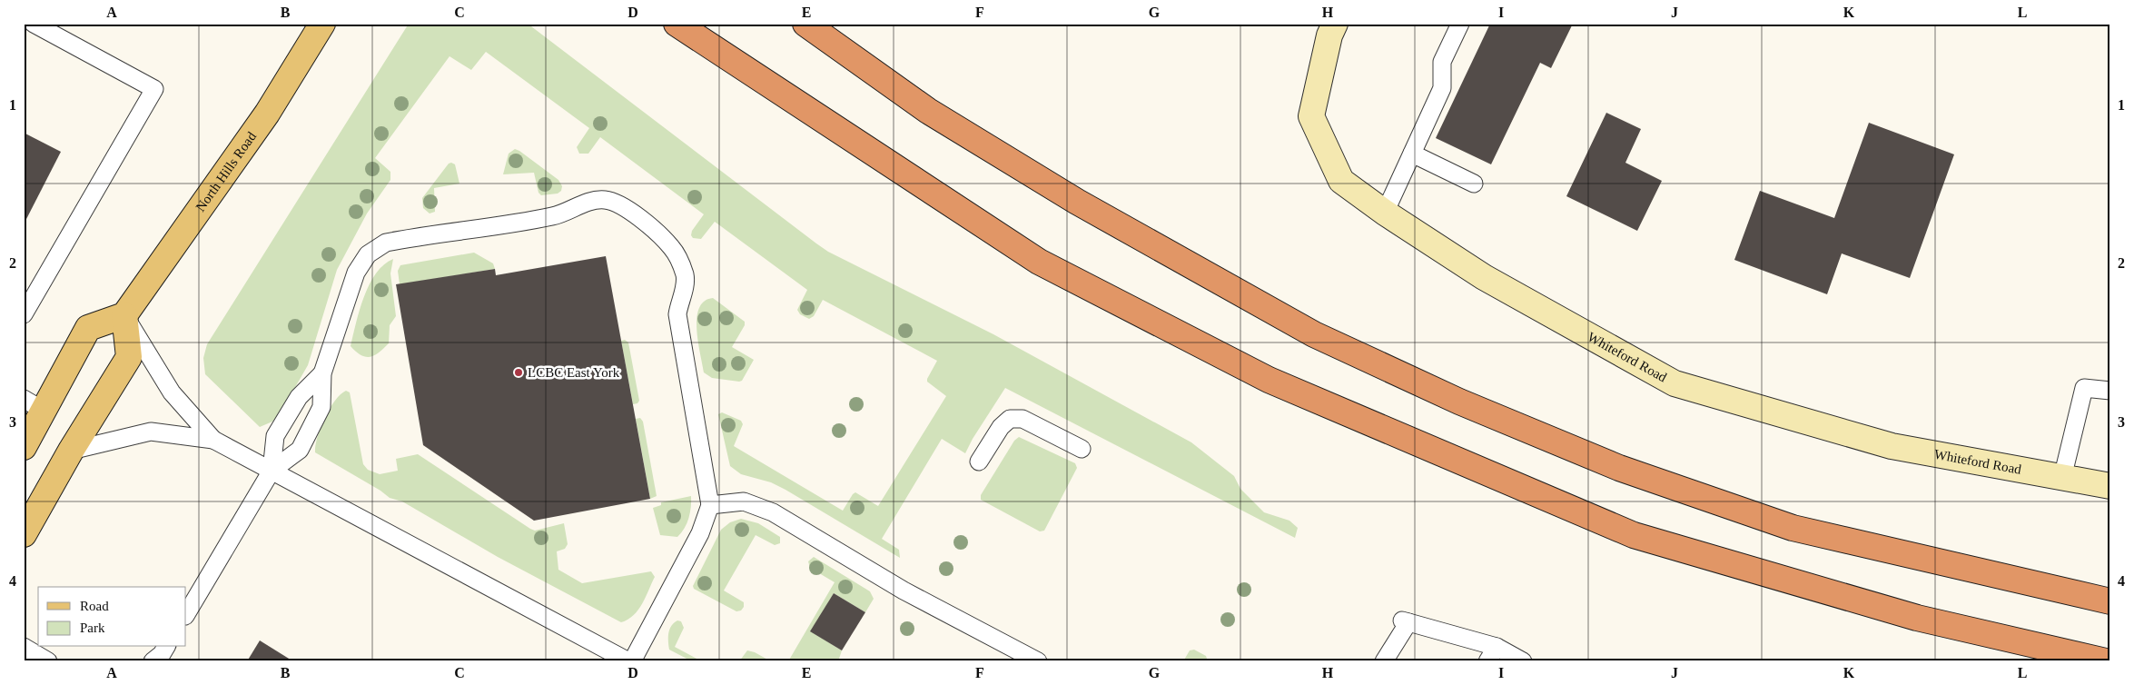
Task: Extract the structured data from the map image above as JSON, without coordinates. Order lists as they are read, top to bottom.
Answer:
{
  "streets": {
    "main road": ["North Hills Road"],
    "street": ["Whiteford Road"]
  },
  "places": ["LCBC East York"],
  "legend": ["Road", "Park"],
  "grid": {
    "columns": [
      "A",
      "B",
      "C",
      "D",
      "E",
      "F",
      "G",
      "H",
      "I",
      "J",
      "K",
      "L"
    ],
    "rows": [
      "1",
      "2",
      "3",
      "4"
    ]
  }
}
